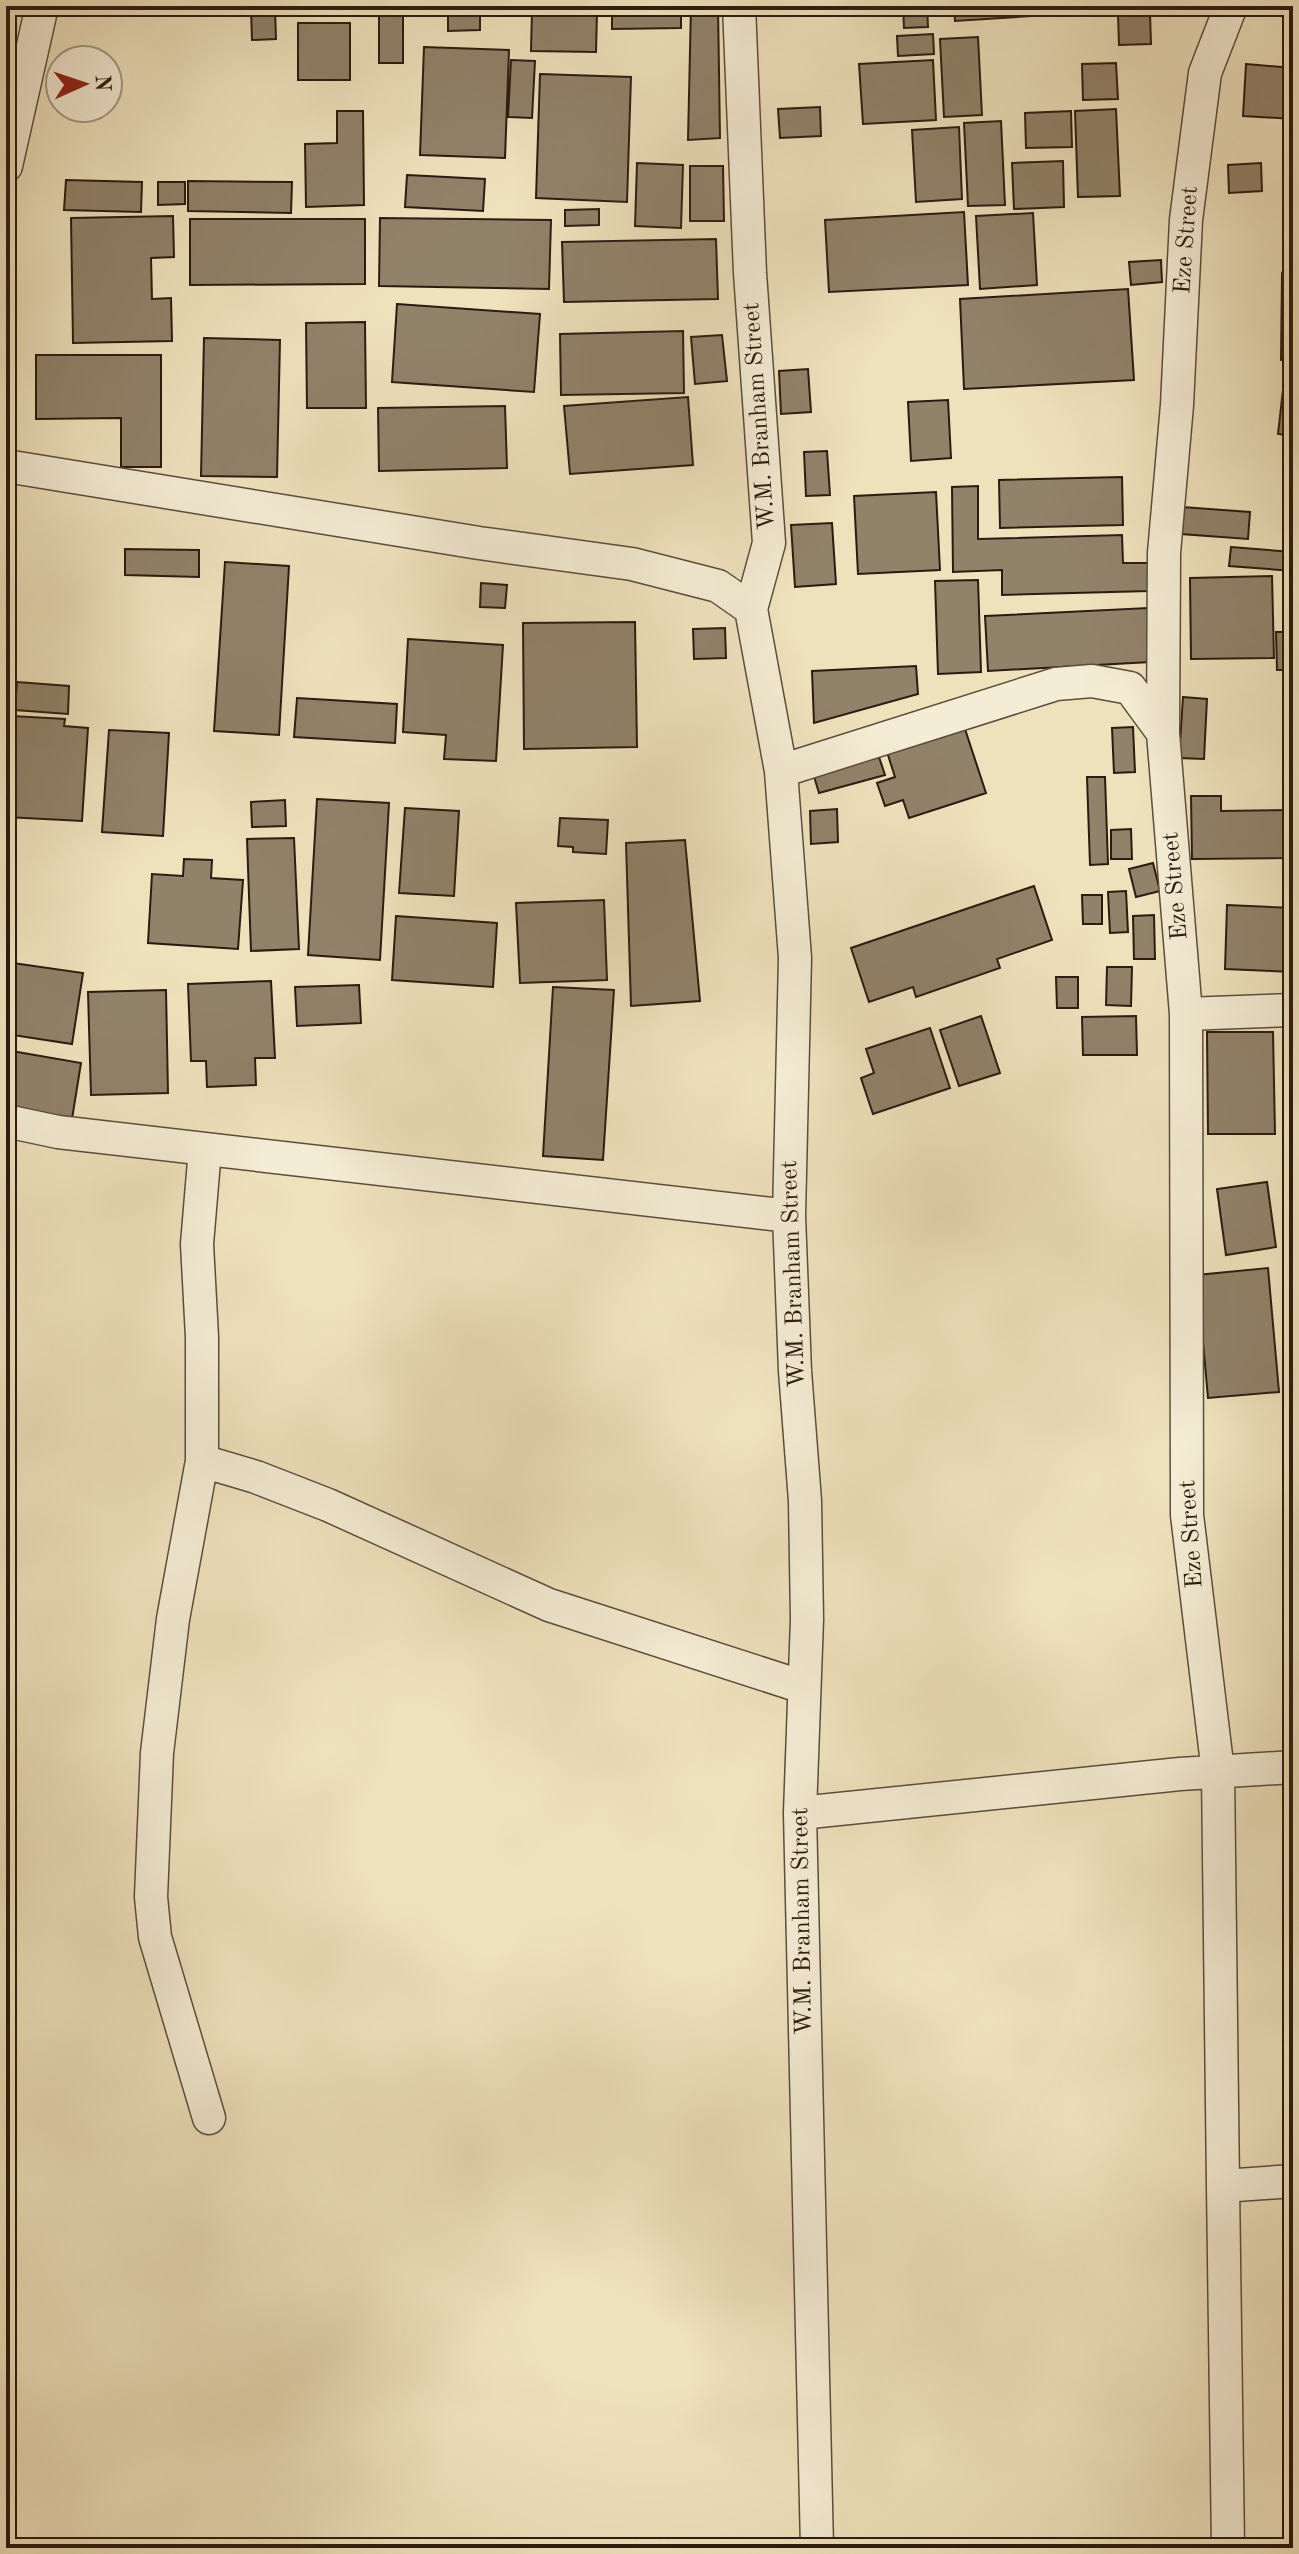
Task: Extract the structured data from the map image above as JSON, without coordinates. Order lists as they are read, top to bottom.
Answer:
{
  "streets": {
    "street": ["Eze Street", "W.M. Branham Street"]
  },
  "north": "right"
}
